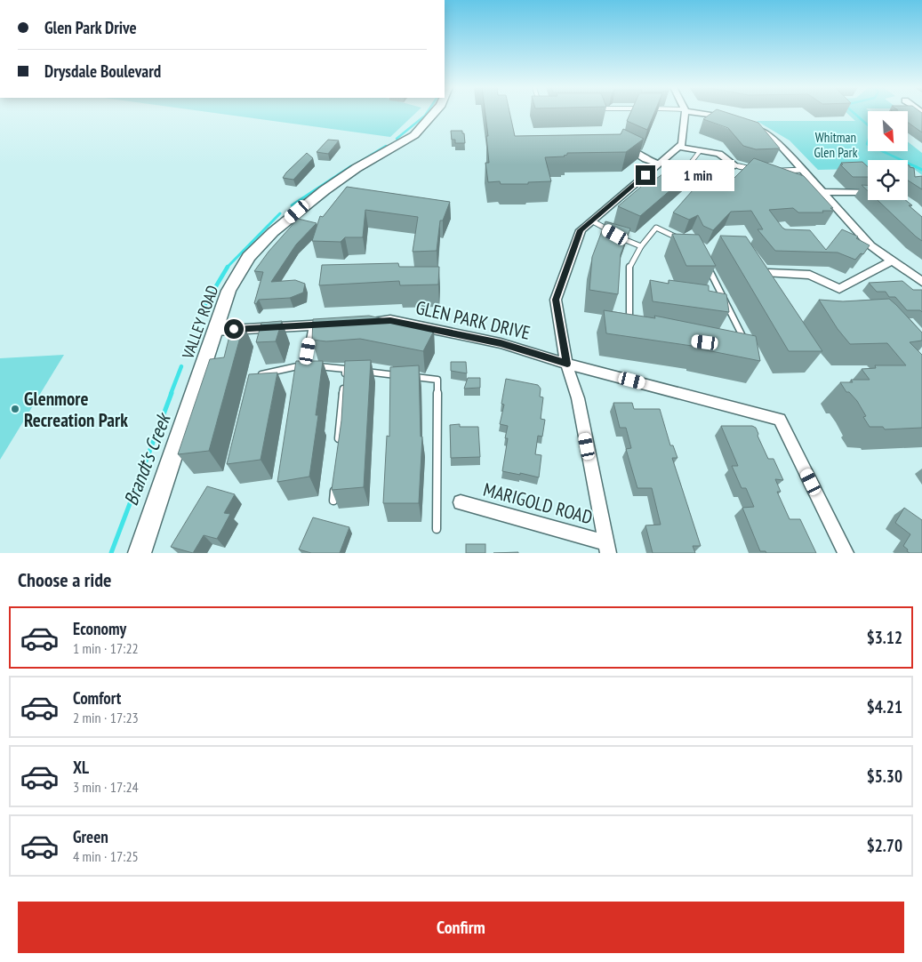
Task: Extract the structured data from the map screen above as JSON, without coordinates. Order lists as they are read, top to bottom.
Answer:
{
  "streets": {
    "street": ["GLEN PARK DRIVE", "VALLEY ROAD", "MARIGOLD ROAD"]
  },
  "water": ["Brandt's Creek"],
  "parks": ["Whitman Glen Park"],
  "places": ["Glenmore Recreation Park"],
  "north": "bottom right",
  "page": {
    "banner": ["Glen Park Drive", "Drysdale Boulevard"],
    "bubble": "1 min",
    "heading": "Choose a ride",
    "list": [
      {
        "name": "Economy",
        "note": "1 min · 17:22",
        "value": "$3.12"
      },
      {
        "name": "Comfort",
        "note": "2 min · 17:23",
        "value": "$4.21"
      },
      {
        "name": "XL",
        "note": "3 min · 17:24",
        "value": "$5.30"
      },
      {
        "name": "Green",
        "note": "4 min · 17:25",
        "value": "$2.70"
      }
    ],
    "buttons": "Confirm"
  }
}
